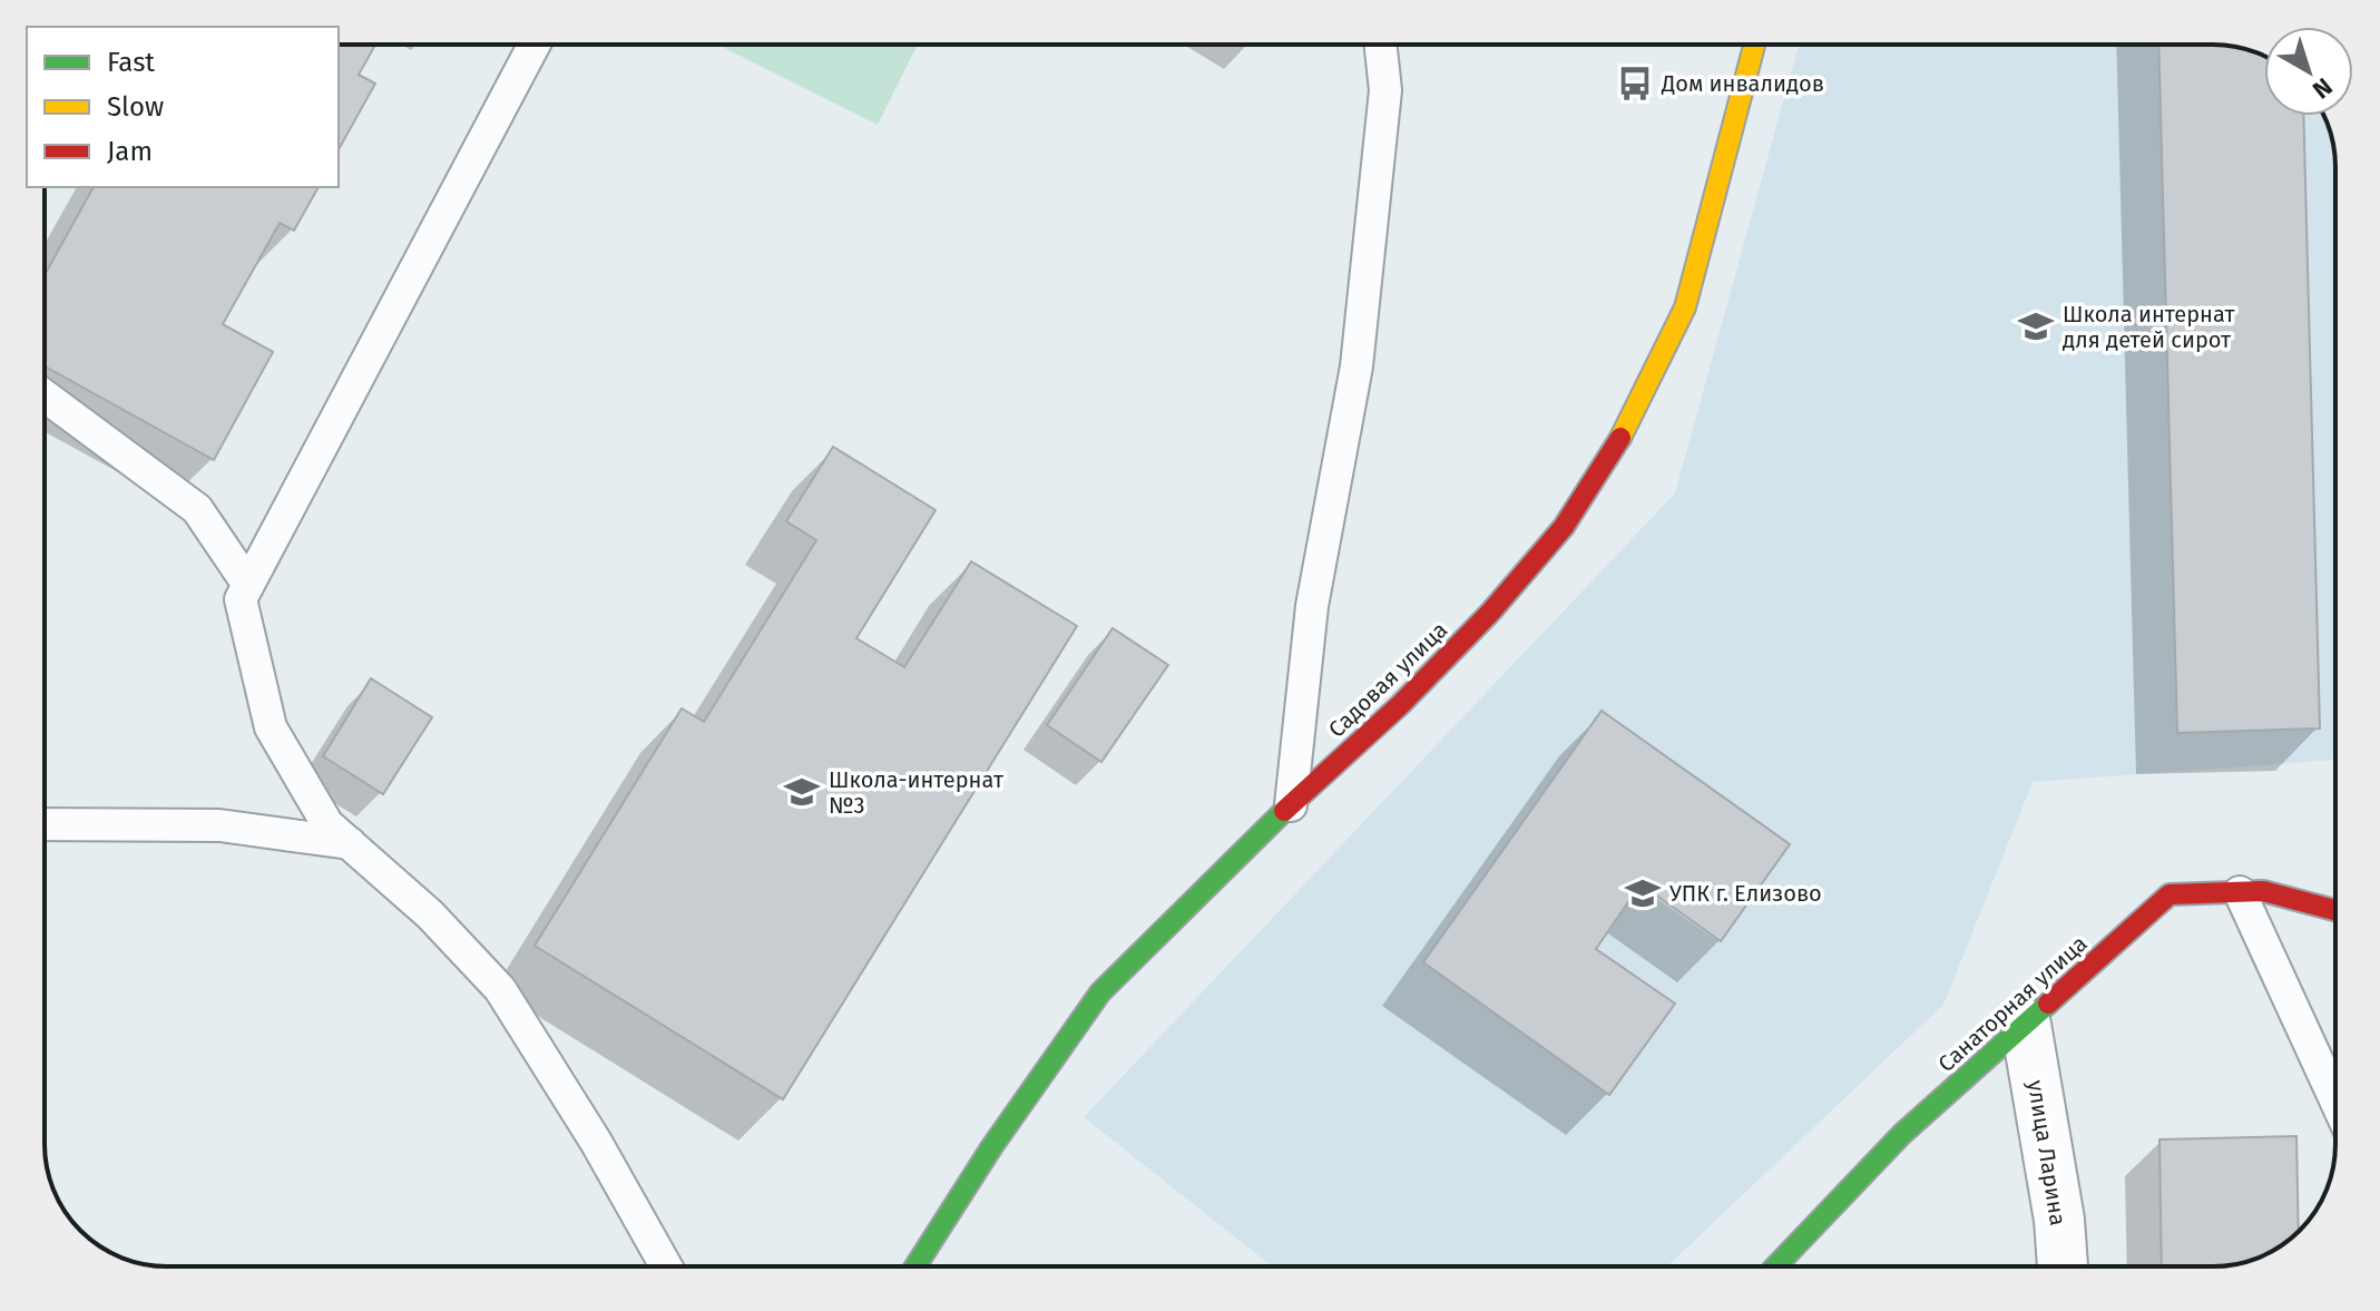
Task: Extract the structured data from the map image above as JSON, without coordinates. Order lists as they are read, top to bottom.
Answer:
{
  "streets": {
    "street": ["Садовая улица", "Санаторная улица", "улица Ларина"]
  },
  "crossings": [
    ["Санаторная улица", "улица Ларина"]
  ],
  "places": {
    "bus stop": ["Дом инвалидов"],
    "school or university": ["Школа интернат для детей сирот", "Школа-интернат №3", "УПК г. Елизово"]
  },
  "legend": ["Fast", "Slow", "Jam"],
  "north": "bottom right"
}
